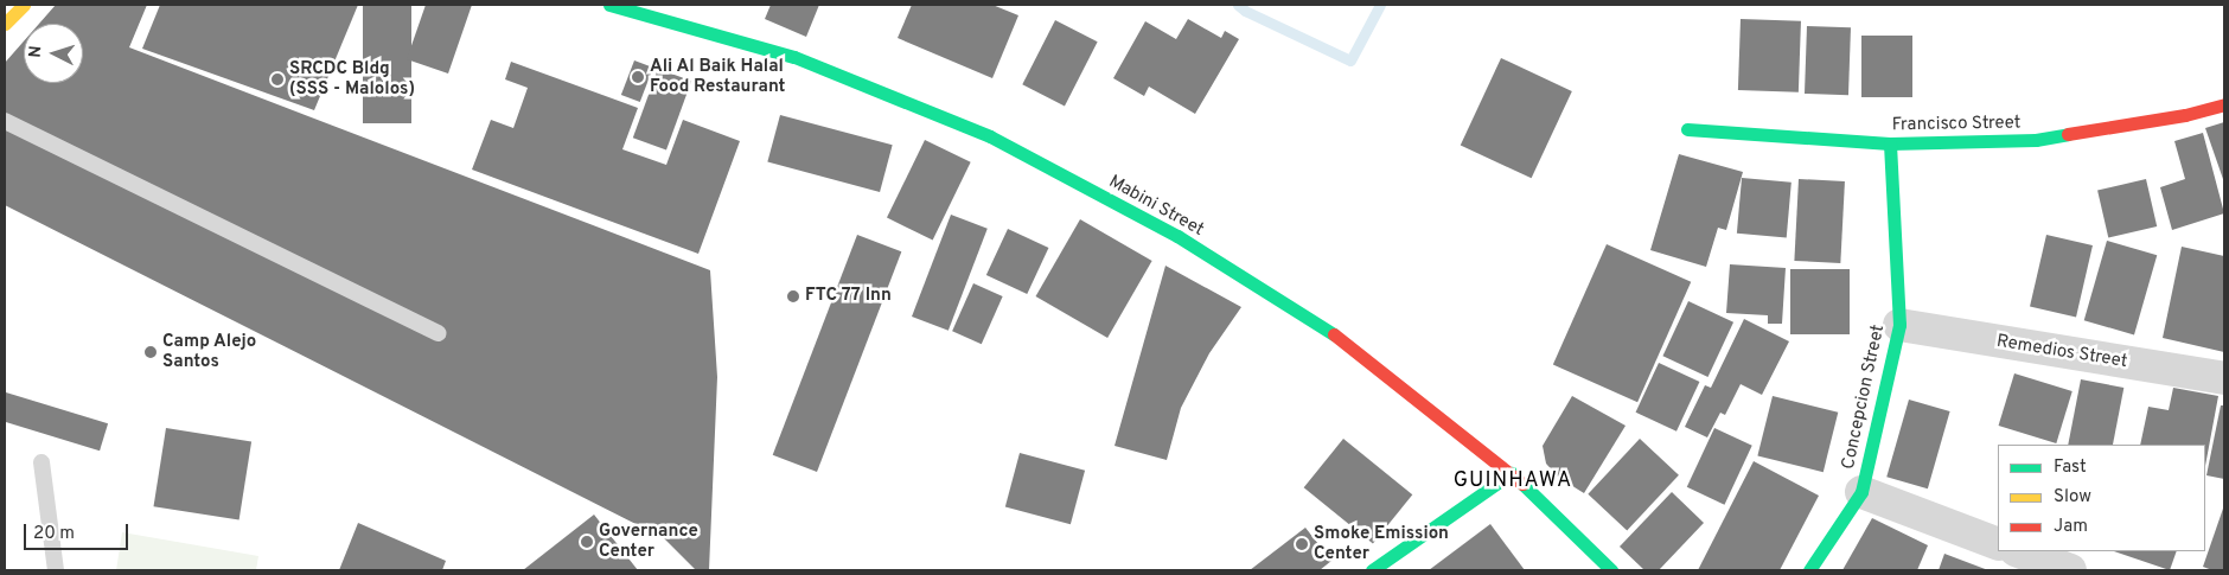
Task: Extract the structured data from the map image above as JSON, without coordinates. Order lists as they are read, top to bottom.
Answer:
{
  "streets": {
    "street": [
      "Francisco Street",
      "Mabini Street",
      "Remedios Street",
      "Concepcion Street"
    ]
  },
  "crossings": [
    ["Francisco Street", "Concepcion Street"],
    ["Remedios Street", "Concepcion Street"]
  ],
  "districts": ["GUINHAWA"],
  "places": [
    "Ali Al Baik Halal Food Restaurant",
    "SRCDC Bldg (SSS - Malolos)",
    "FTC 77 Inn",
    "Camp Alejo Santos",
    "Governance Center",
    "Smoke Emission Center"
  ],
  "legend": ["Fast", "Slow", "Jam"],
  "scale_bar": "20 m",
  "north": "left"
}
